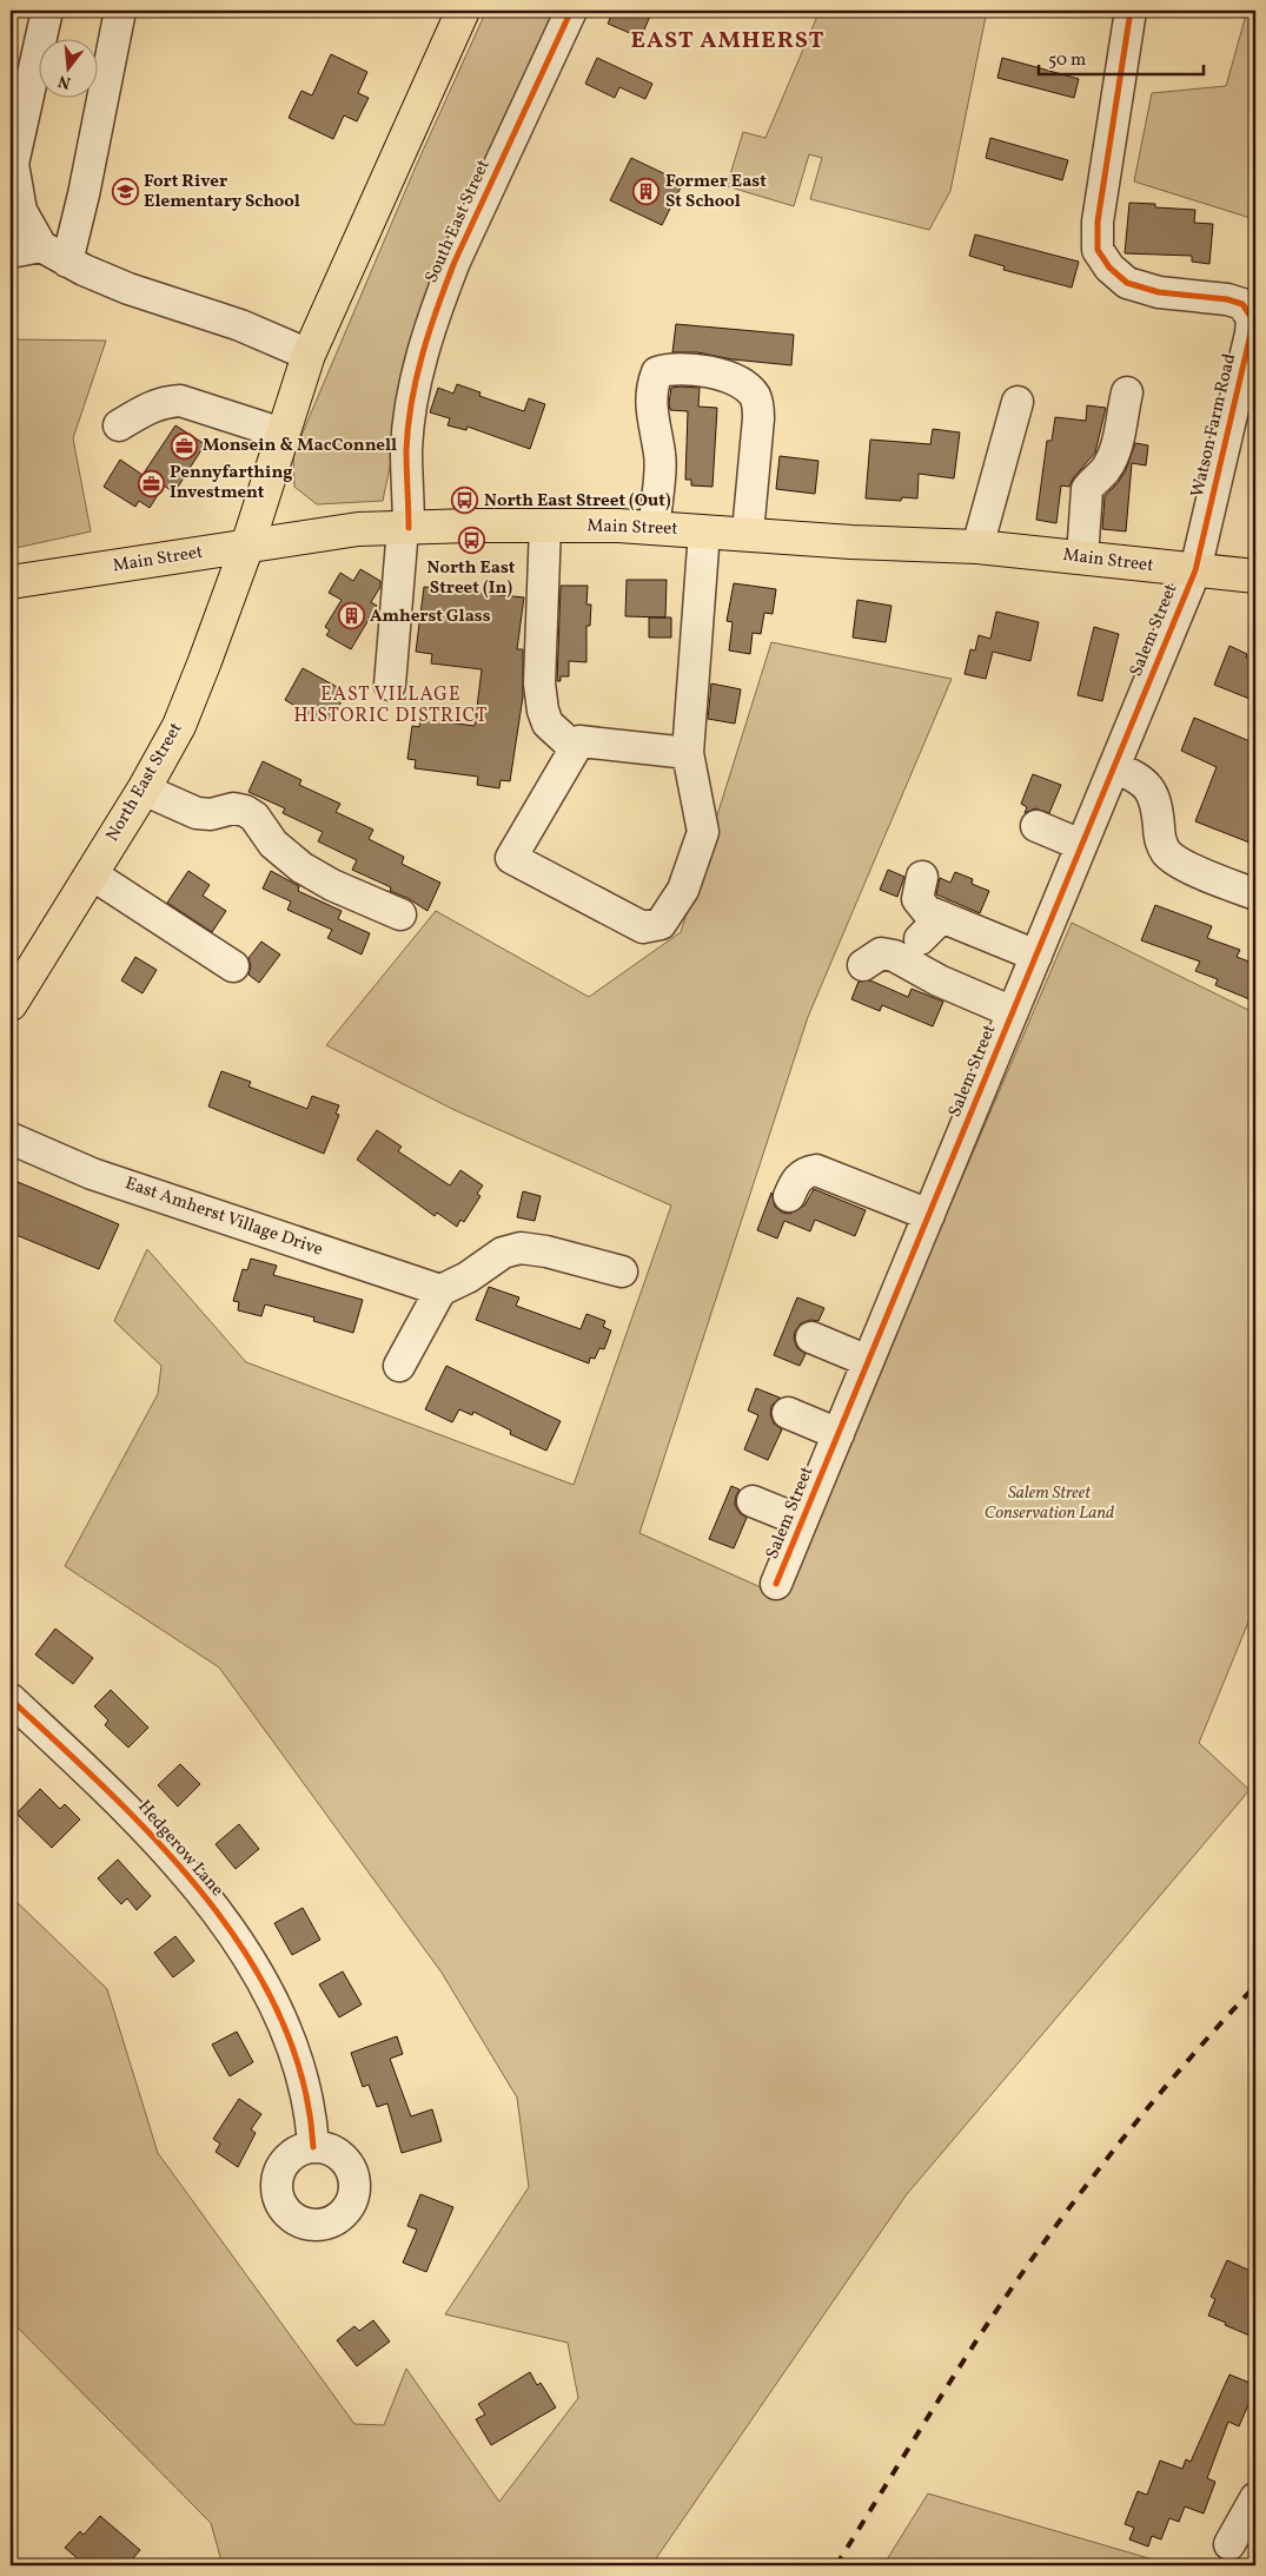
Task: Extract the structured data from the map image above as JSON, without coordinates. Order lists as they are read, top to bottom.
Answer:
{
  "streets": {
    "main road": ["Main Street", "North East Street"],
    "street": [
      "South East Street",
      "Watson Farm Road",
      "Salem Street",
      "East Amherst Village Drive",
      "Hedgerow Lane"
    ]
  },
  "crossings": [
    ["South East Street", "Main Street"],
    ["Watson Farm Road", "Main Street"],
    ["Watson Farm Road", "Salem Street"],
    ["Main Street", "Salem Street"],
    ["Main Street", "North East Street"]
  ],
  "districts": ["EAST AMHERST", "EAST VILLAGE HISTORIC DISTRICT"],
  "parks": ["Salem Street Conservation Land"],
  "places": {
    "school or university": ["Fort River Elementary School"],
    "building": ["Former East St School", "Amherst Glass"],
    "office": ["Monsein & MacConnell", "Pennyfarthing Investment"],
    "bus stop": ["North East Street (Out)", "North East Street (In)"]
  },
  "scale_bar": "50 m",
  "north": "bottom"
}
